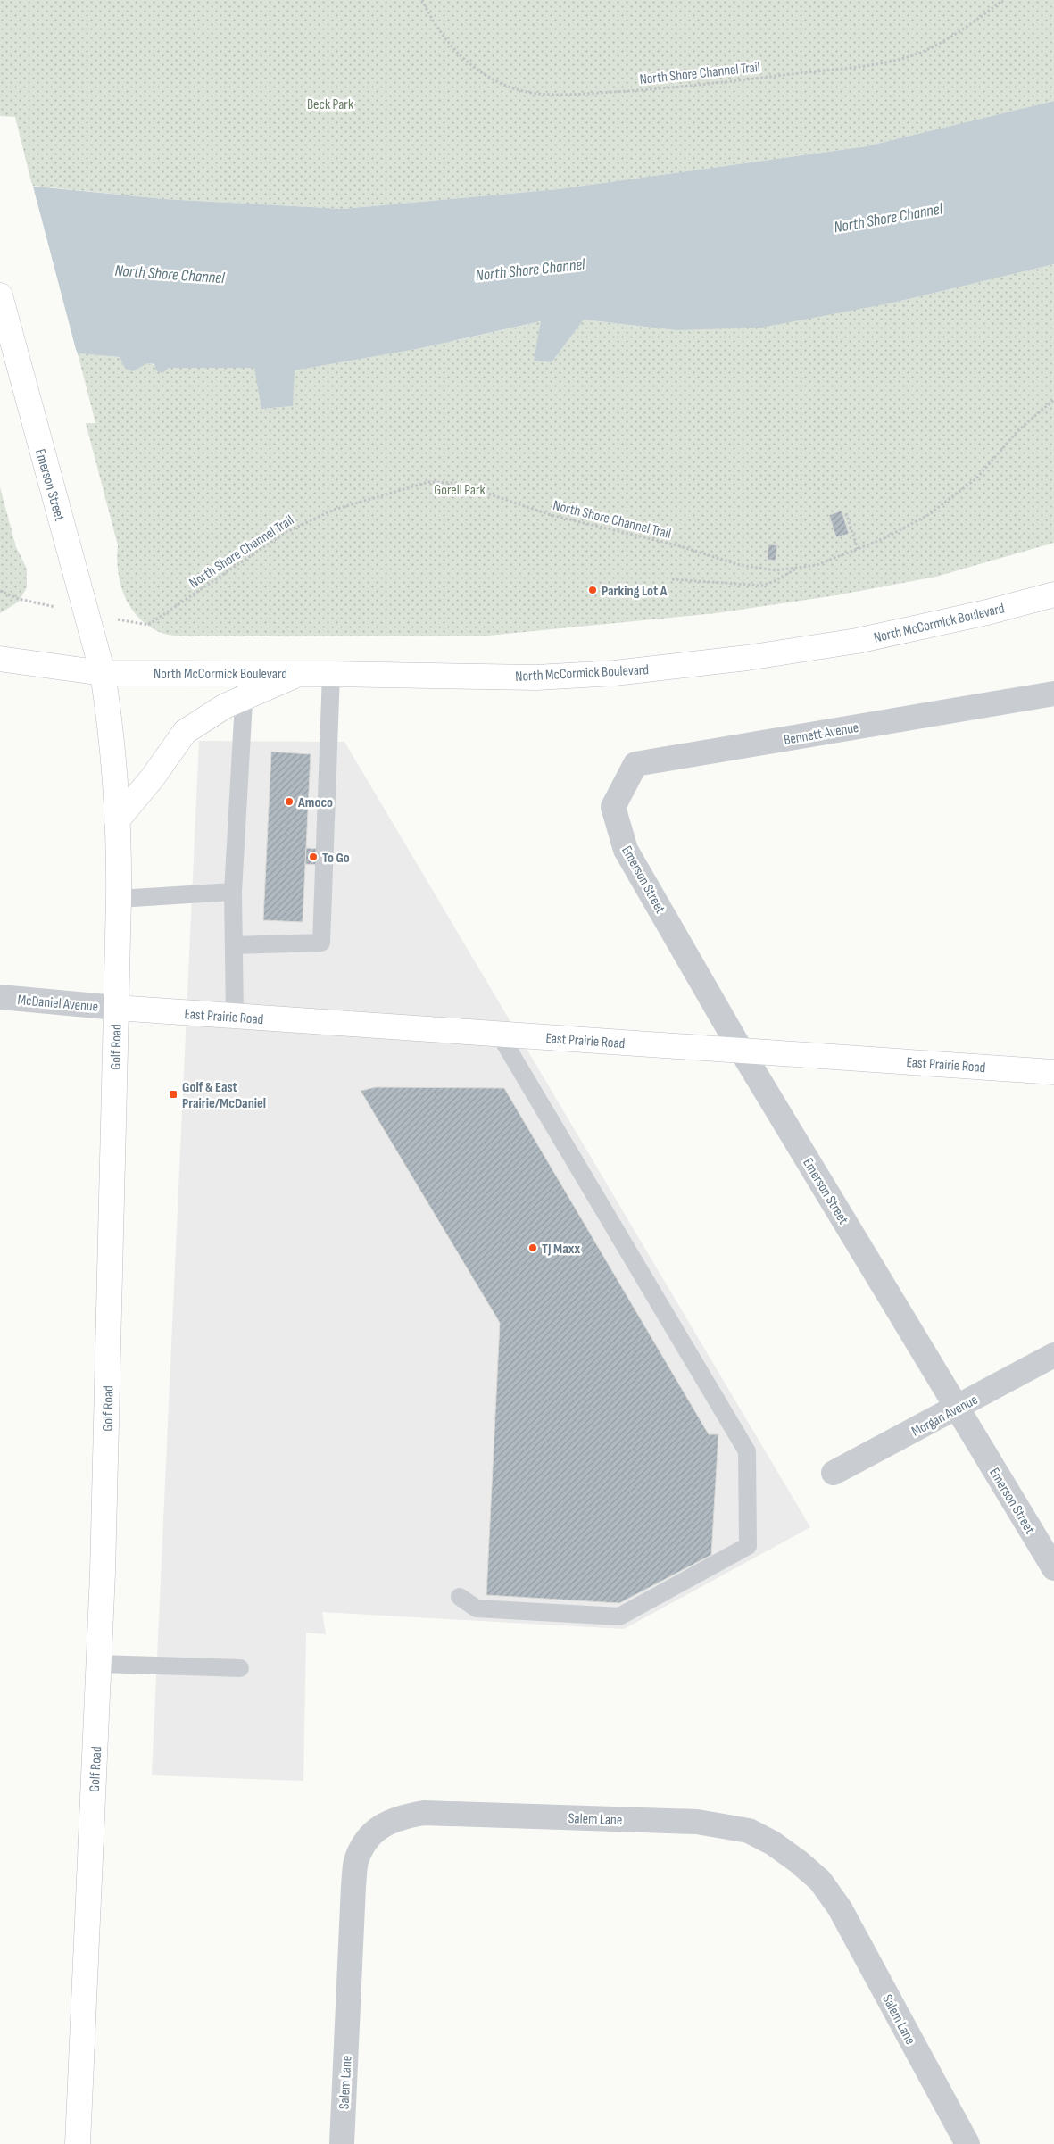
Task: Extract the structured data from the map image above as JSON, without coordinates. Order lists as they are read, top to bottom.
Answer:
{
  "streets": {
    "main road": [
      "Emerson Street",
      "North McCormick Boulevard",
      "East Prairie Road",
      "Golf Road"
    ],
    "street": [
      "Bennett Avenue",
      "McDaniel Avenue",
      "Morgan Avenue",
      "Salem Lane"
    ],
    "path": ["North Shore Channel Trail"]
  },
  "crossings": [
    ["Emerson Street", "North McCormick Boulevard"],
    ["Emerson Street", "Bennett Avenue"],
    ["Emerson Street", "East Prairie Road"],
    ["Emerson Street", "Golf Road"],
    ["Emerson Street", "Morgan Avenue"],
    ["North McCormick Boulevard", "Golf Road"],
    ["McDaniel Avenue", "East Prairie Road"],
    ["McDaniel Avenue", "Golf Road"],
    ["East Prairie Road", "Golf Road"]
  ],
  "water": ["North Shore Channel"],
  "parks": ["Beck Park", "Gorell Park"],
  "places": {
    "other": [
      "Parking Lot A",
      "Amoco",
      "To Go",
      "TJ Maxx"
    ],
    "transit": ["Golf & East Prairie/McDaniel"]
  }
}
